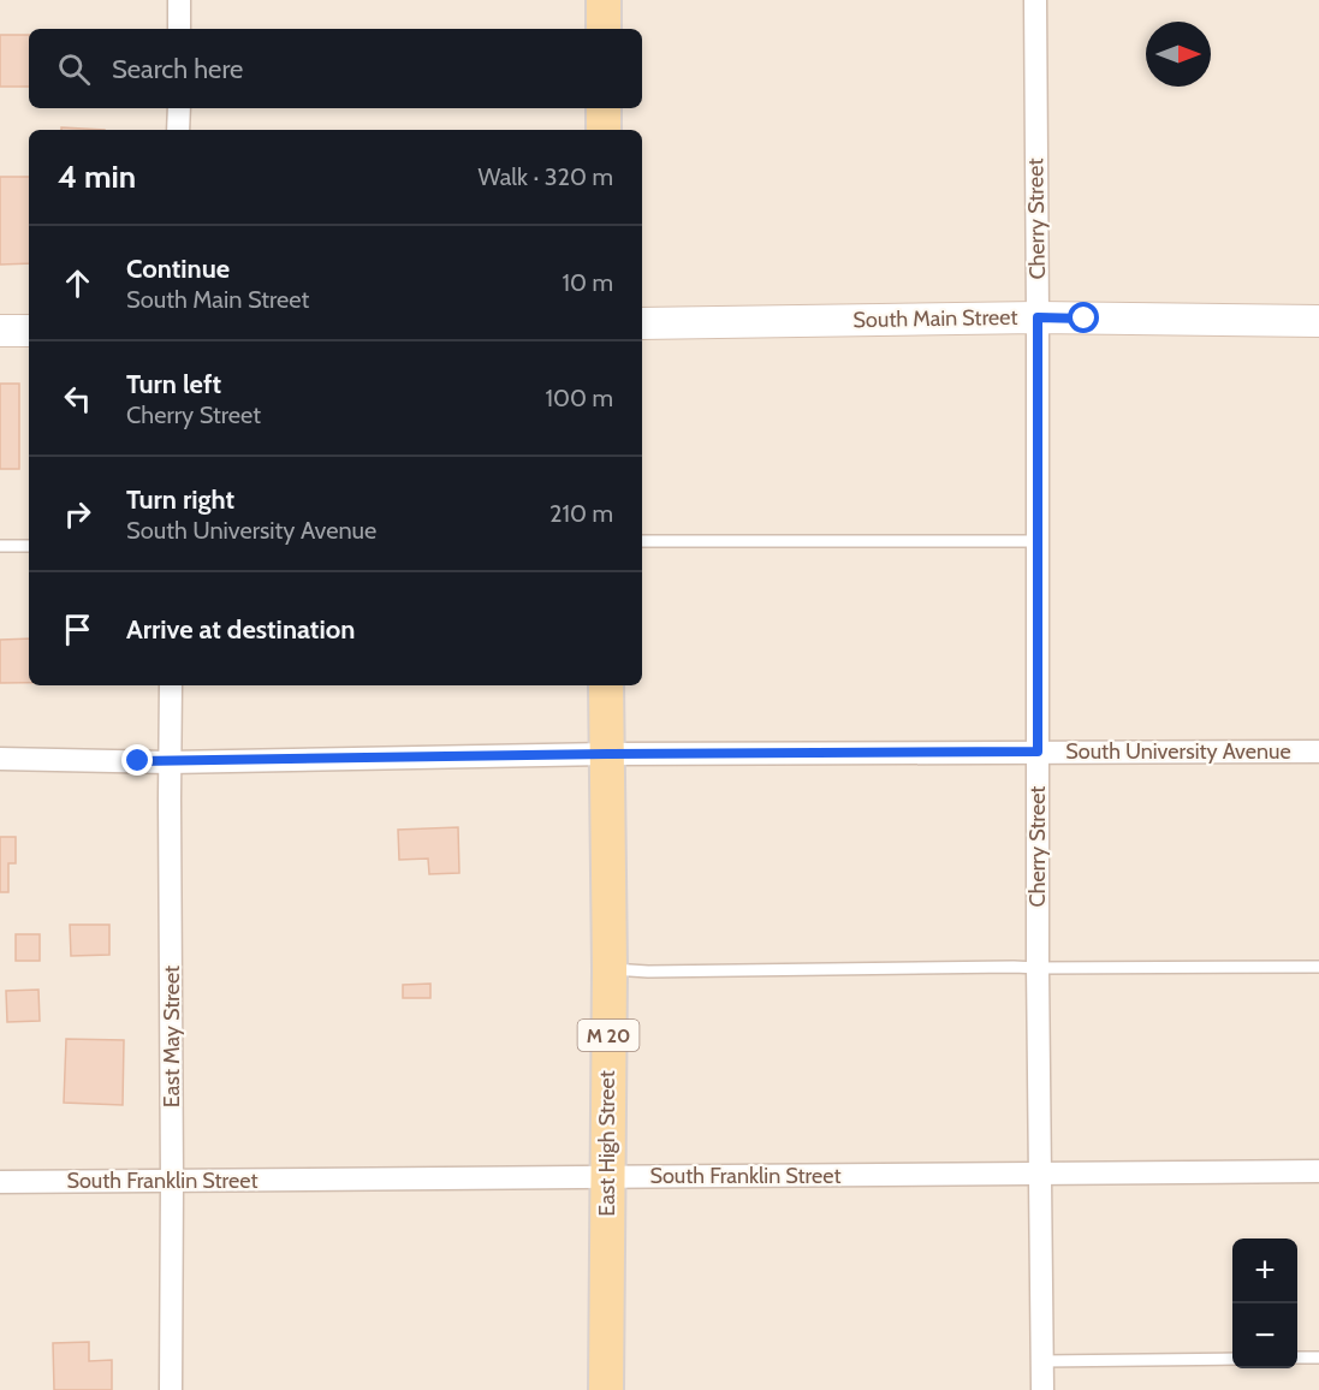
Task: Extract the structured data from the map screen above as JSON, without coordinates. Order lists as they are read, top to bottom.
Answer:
{
  "streets": {
    "main road": ["M 20", "East High Street"],
    "street": [
      "Cherry Street",
      "South Main Street",
      "South University Avenue",
      "East May Street",
      "South Franklin Street"
    ]
  },
  "crossings": [
    ["Cherry Street", "South Main Street"],
    ["Cherry Street", "South University Avenue"],
    ["Cherry Street", "South Franklin Street"],
    ["South University Avenue", "East May Street"],
    ["South University Avenue", "East High Street"],
    ["East May Street", "South Franklin Street"],
    ["East High Street", "South Franklin Street"]
  ],
  "north": "right",
  "page": {
    "search": "Search here",
    "heading": ["4 min", "Walk · 320 m"],
    "list": [
      ["Continue", "South Main Street", "10 m"],
      ["Turn left", "Cherry Street", "100 m"],
      ["Turn right", "South University Avenue", "210 m"],
      "Arrive at destination"
    ],
    "map_buttons": ["+", "−"]
  }
}
